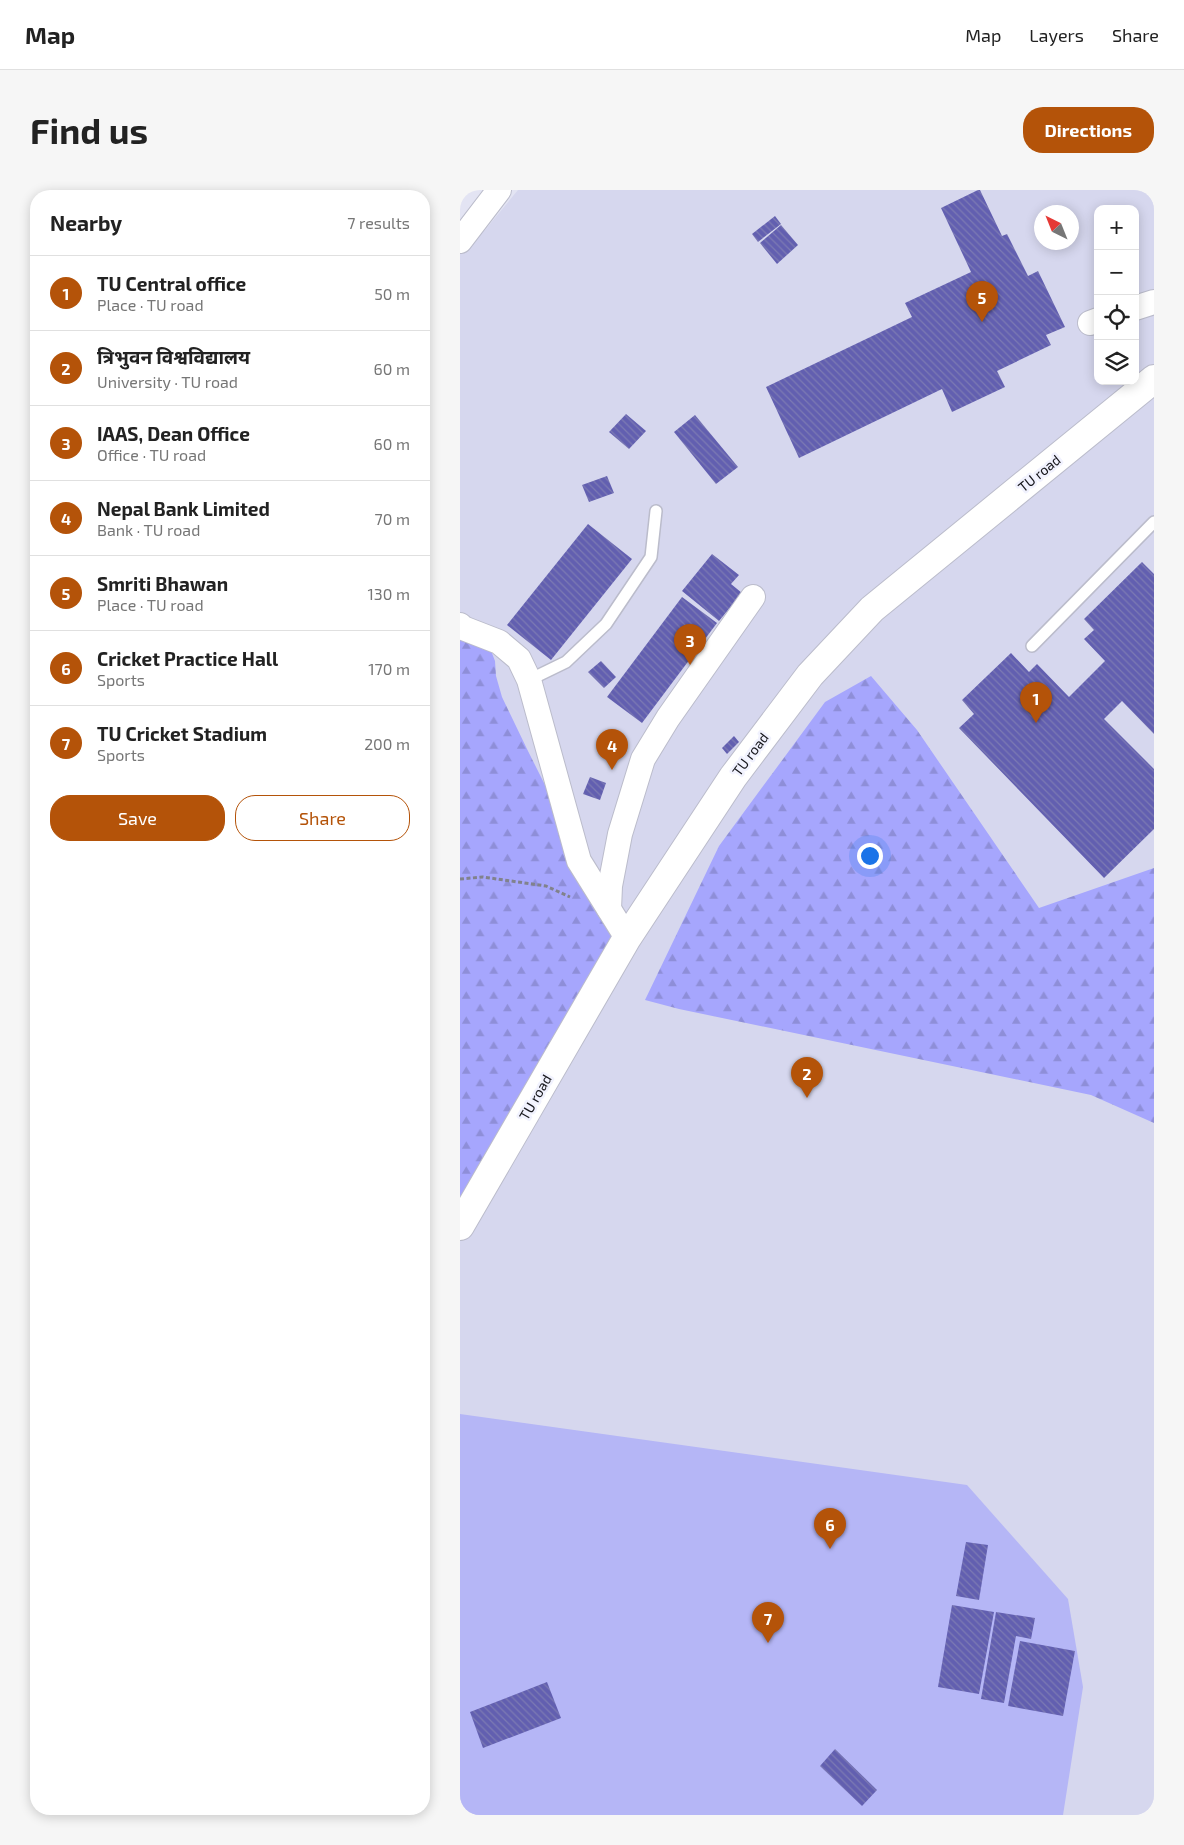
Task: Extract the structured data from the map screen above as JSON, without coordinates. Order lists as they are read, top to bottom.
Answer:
{
  "streets": {
    "street": ["TU road"]
  },
  "north": "top left",
  "page": {
    "header": "Map",
    "nav": ["Map", "Layers", "Share"],
    "buttons": [
      "Directions",
      ["Save", "Share"]
    ],
    "title": "Find us",
    "heading": ["Nearby", "7 results"],
    "map_buttons": ["+", "−"],
    "list": [
      {
        "mark": "1",
        "name": "TU Central office",
        "note": "Place · TU road",
        "value": "50 m"
      },
      {
        "mark": "2",
        "name": "त्रिभुवन विश्वविद्यालय",
        "note": "University · TU road",
        "value": "60 m"
      },
      {
        "mark": "3",
        "name": "IAAS, Dean Office",
        "note": "Office · TU road",
        "value": "60 m"
      },
      {
        "mark": "4",
        "name": "Nepal Bank Limited",
        "note": "Bank · TU road",
        "value": "70 m"
      },
      {
        "mark": "5",
        "name": "Smriti Bhawan",
        "note": "Place · TU road",
        "value": "130 m"
      },
      {
        "mark": "6",
        "name": "Cricket Practice Hall",
        "note": "Sports",
        "value": "170 m"
      },
      {
        "mark": "7",
        "name": "TU Cricket Stadium",
        "note": "Sports",
        "value": "200 m"
      }
    ],
    "pins": [
      "5",
      "3",
      "1",
      "4",
      "2",
      "6",
      "7"
    ]
  }
}
